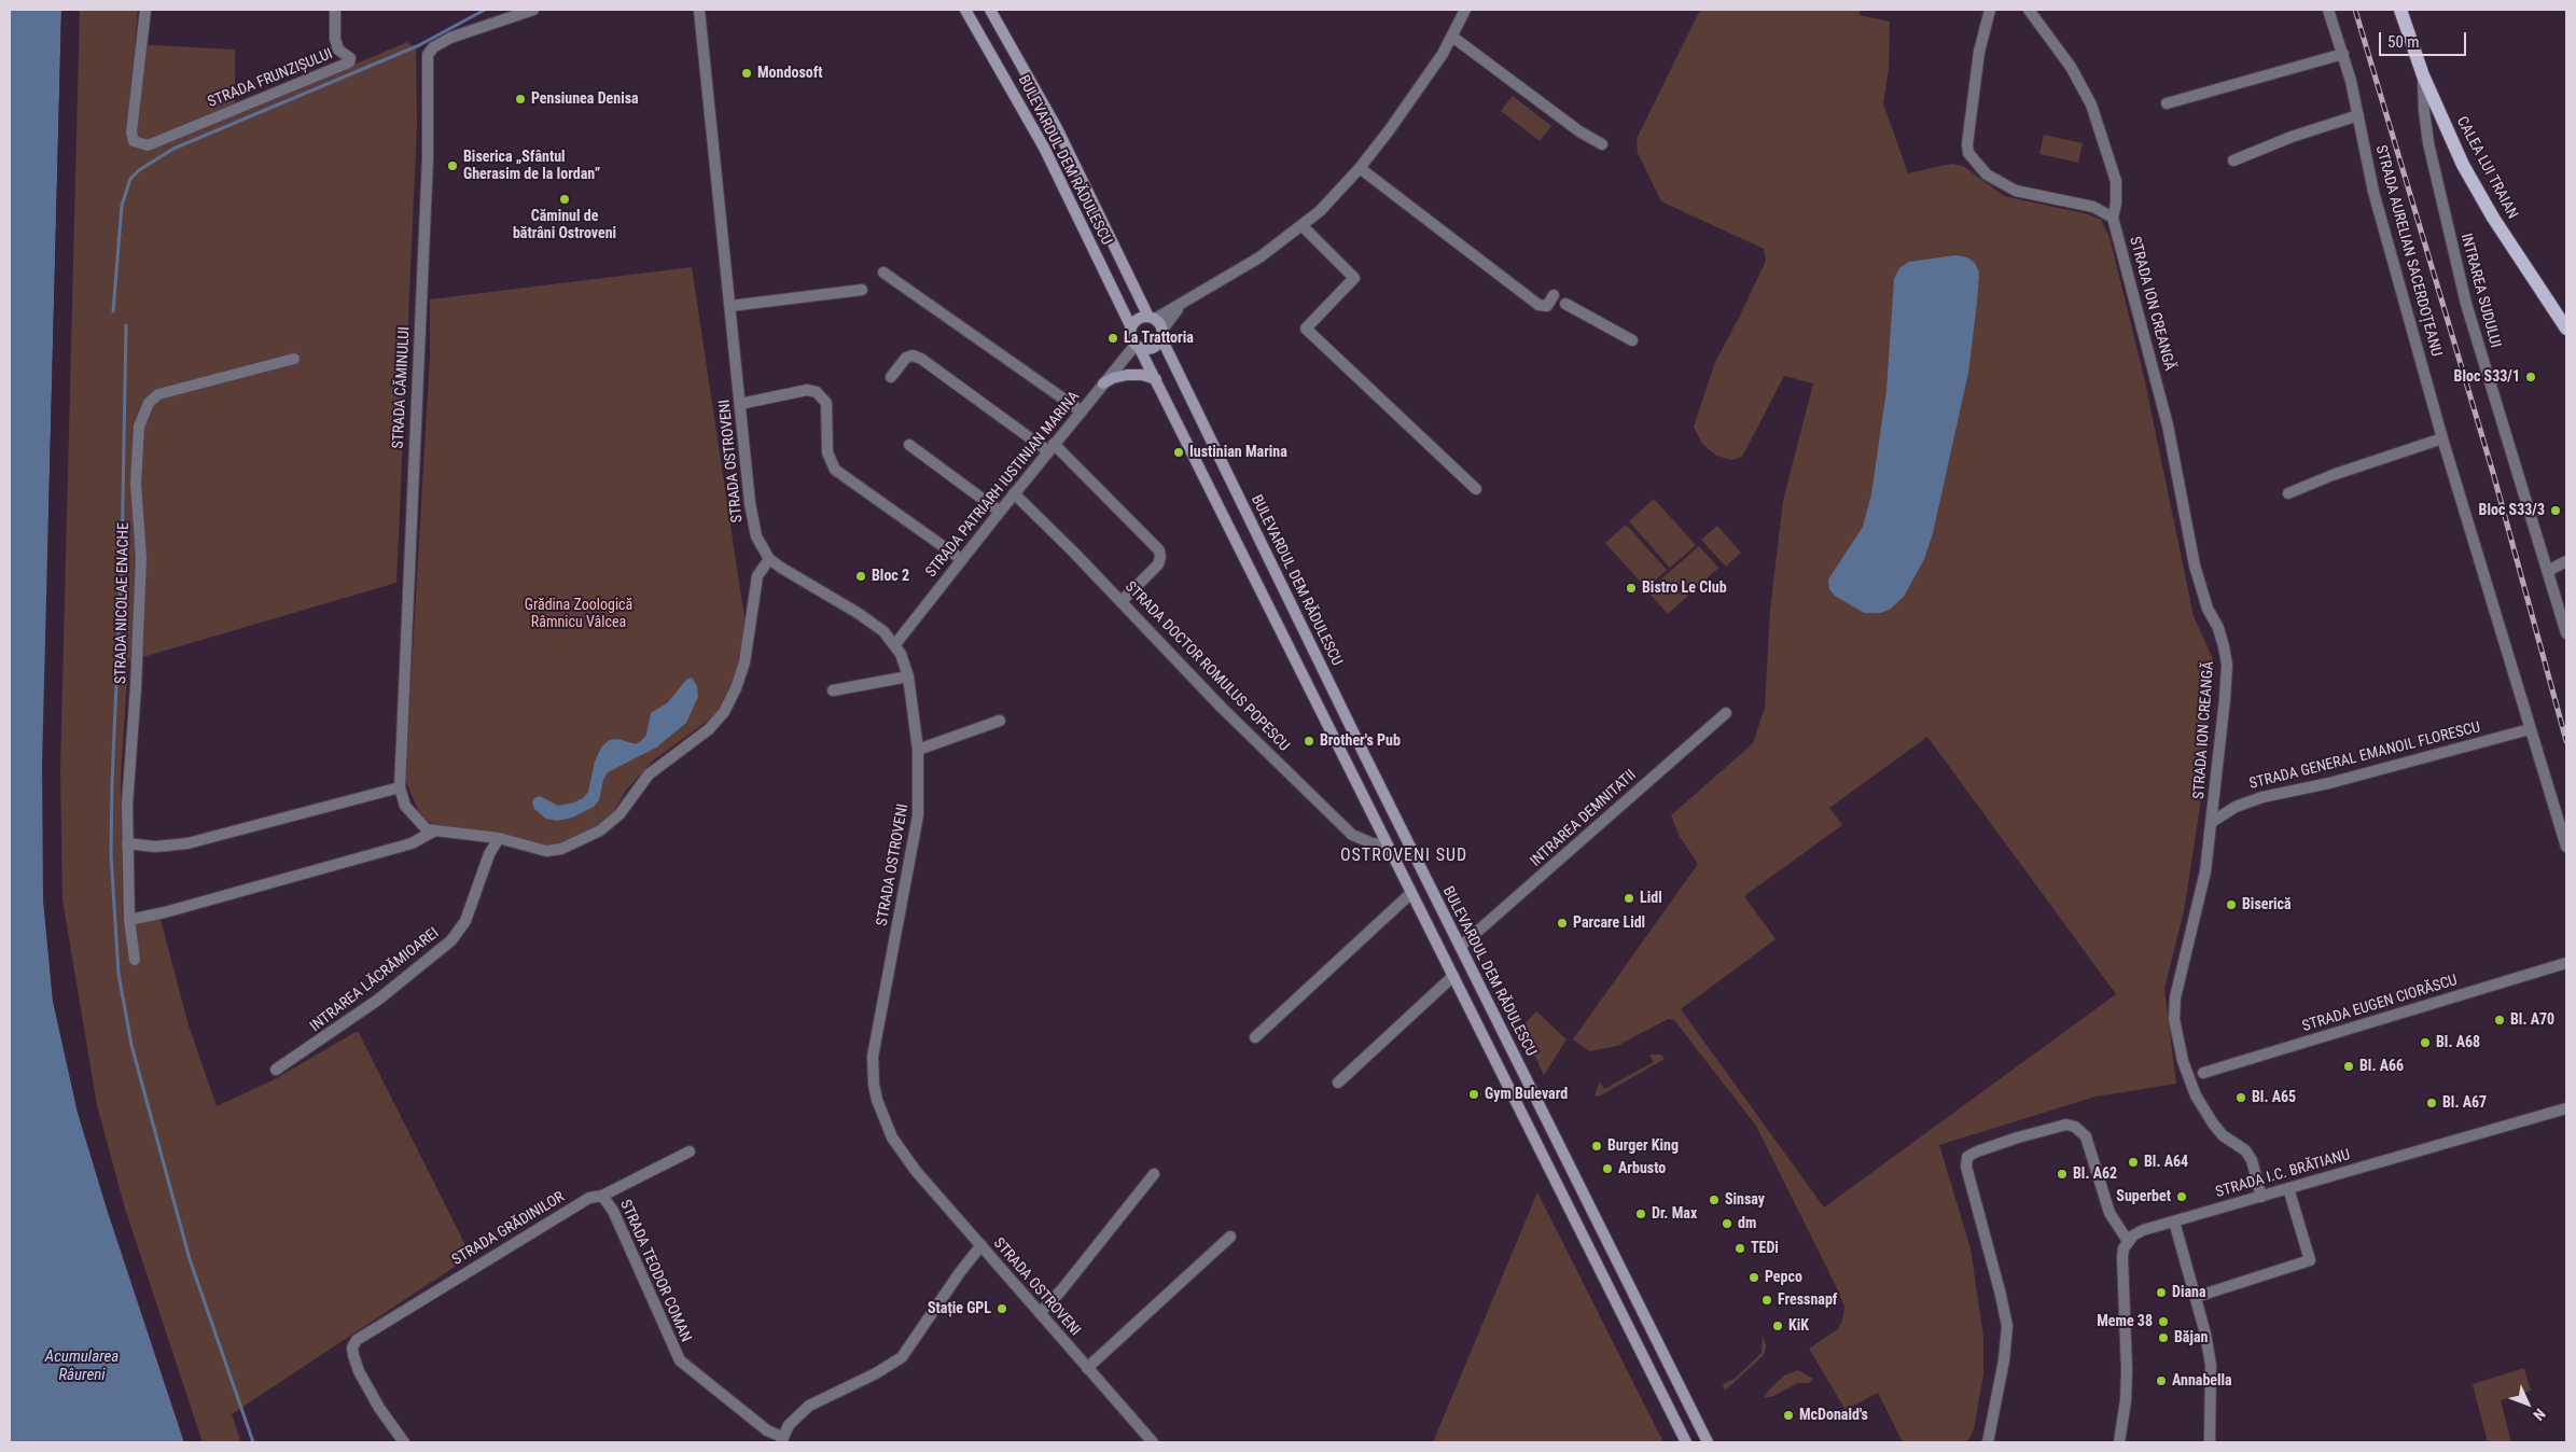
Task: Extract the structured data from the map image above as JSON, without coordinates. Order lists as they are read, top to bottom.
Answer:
{
  "streets": {
    "main road": ["BULEVARDUL DEM RĂDULESCU", "CALEA LUI TRAIAN"],
    "street": [
      "STRADA FRUNZIȘULUI",
      "STRADA AURELIAN SACERDOȚEANU",
      "INTRAREA SUDULUI",
      "STRADA ION CREANGĂ",
      "STRADA CĂMINULUI",
      "STRADA OSTROVENI",
      "STRADA PATRIARH IUSTINIAN MARINA",
      "STRADA NICOLAE ENACHE",
      "STRADA DOCTOR ROMULUS POPESCU",
      "STRADA GENERAL EMANOIL FLORESCU",
      "INTRAREA DEMNITATII",
      "INTRAREA LĂCRĂMIOAREI",
      "STRADA EUGEN CIORĂSCU",
      "STRADA I.C. BRĂTIANU",
      "STRADA GRĂDINILOR",
      "STRADA TEODOR COMAN"
    ]
  },
  "crossings": [
    ["BULEVARDUL DEM RĂDULESCU", "STRADA PATRIARH IUSTINIAN MARINA"],
    ["BULEVARDUL DEM RĂDULESCU", "STRADA DOCTOR ROMULUS POPESCU"],
    ["BULEVARDUL DEM RĂDULESCU", "INTRAREA DEMNITATII"],
    ["CALEA LUI TRAIAN", "INTRAREA SUDULUI"],
    ["STRADA AURELIAN SACERDOȚEANU", "STRADA GENERAL EMANOIL FLORESCU"],
    ["STRADA ION CREANGĂ", "STRADA GENERAL EMANOIL FLORESCU"],
    ["STRADA ION CREANGĂ", "STRADA I.C. BRĂTIANU"],
    ["STRADA OSTROVENI", "STRADA PATRIARH IUSTINIAN MARINA"],
    ["STRADA PATRIARH IUSTINIAN MARINA", "STRADA DOCTOR ROMULUS POPESCU"],
    ["STRADA GRĂDINILOR", "STRADA TEODOR COMAN"]
  ],
  "districts": ["OSTROVENI SUD"],
  "water": ["Acumularea Râureni"],
  "parks": ["Grădina Zoologică Râmnicu Vâlcea"],
  "places": [
    "Mondosoft",
    "Pensiunea Denisa",
    "Biserica „Sfântul Gherasim de la Iordan”",
    "Căminul de bătrâni Ostroveni",
    "La Trattoria",
    "Bloc S33/1",
    "Iustinian Marina",
    "Bloc S33/3",
    "Bloc 2",
    "Bistro Le Club",
    "Brother's Pub",
    "Lidl",
    "Biserică",
    "Parcare Lidl",
    "Bl. A70",
    "Bl. A68",
    "Bl. A66",
    "Gym Bulevard",
    "Bl. A65",
    "Bl. A67",
    "Burger King",
    "Bl. A64",
    "Arbusto",
    "Bl. A62",
    "Superbet",
    "Sinsay",
    "Dr. Max",
    "dm",
    "TEDi",
    "Pepco",
    "Diana",
    "Fressnapf",
    "Stație GPL",
    "Meme 38",
    "KiK",
    "Băjan",
    "Annabella",
    "McDonald's"
  ],
  "scale_bar": "50 m",
  "north": "bottom right"
}
